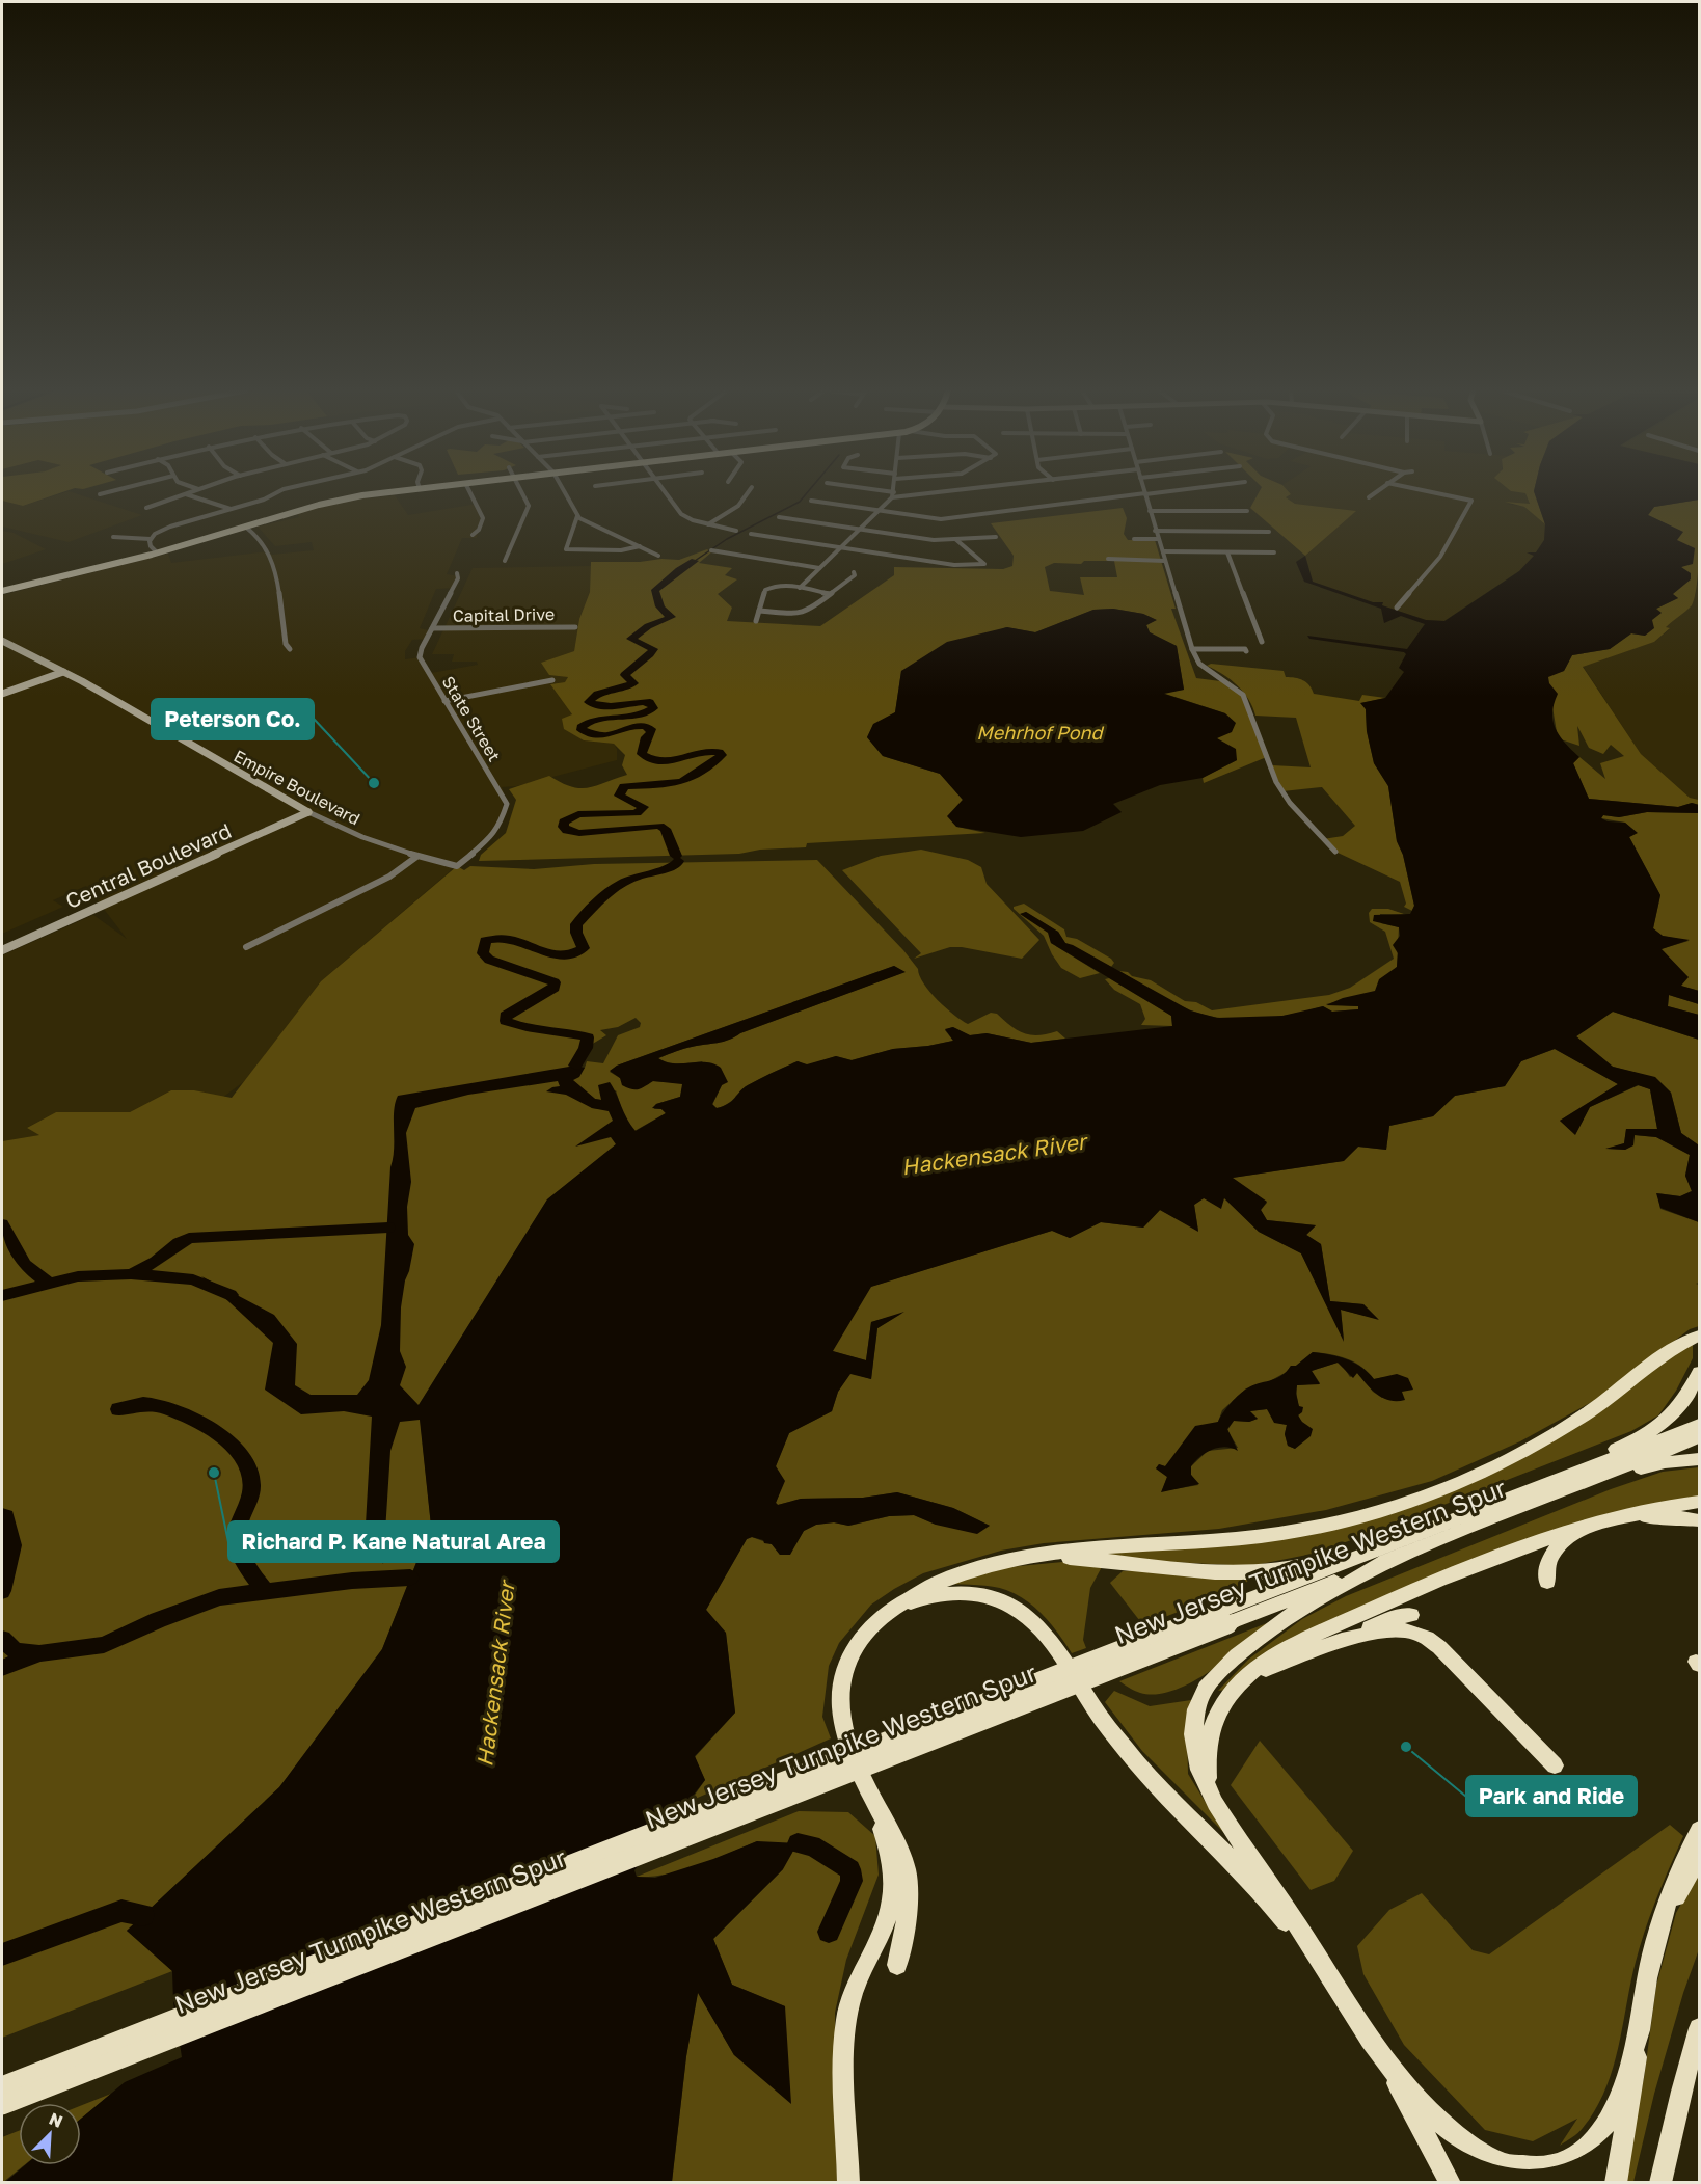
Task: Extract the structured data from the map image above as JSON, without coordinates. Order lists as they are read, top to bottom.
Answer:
{
  "streets": {
    "highway": ["New Jersey Turnpike Western Spur"],
    "street": [
      "Capital Drive",
      "State Street",
      "Empire Boulevard",
      "Central Boulevard"
    ]
  },
  "crossings": [
    ["Capital Drive", "State Street"],
    ["State Street", "Empire Boulevard"],
    ["Empire Boulevard", "Central Boulevard"]
  ],
  "water": ["Mehrhof Pond", "Hackensack River"],
  "places": ["Peterson Co.", "Richard P. Kane Natural Area", "Park and Ride"],
  "north": "top right"
}
